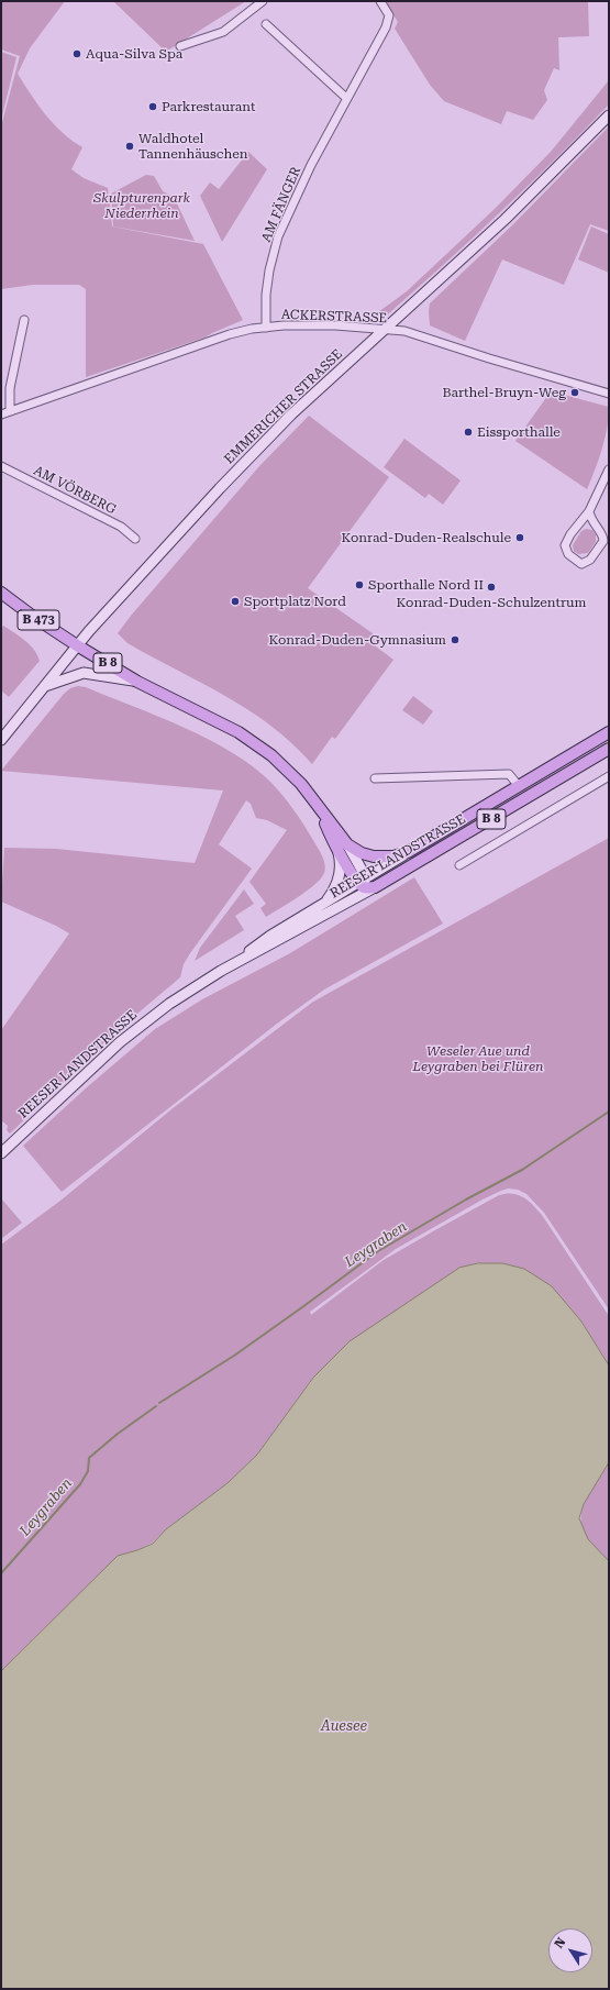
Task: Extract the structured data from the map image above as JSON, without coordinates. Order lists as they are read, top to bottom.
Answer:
{
  "streets": {
    "main road": [
      "EMMERICHER STRASSE",
      "B 473",
      "B 8",
      "REESER LANDSTRASSE"
    ],
    "street": ["AM FÄNGER", "ACKERSTRASSE", "AM VÖRBERG"]
  },
  "crossings": [
    ["AM FÄNGER", "ACKERSTRASSE"],
    ["ACKERSTRASSE", "EMMERICHER STRASSE"],
    ["EMMERICHER STRASSE", "B 473"],
    ["EMMERICHER STRASSE", "B 8"],
    ["B 473", "B 8"],
    ["B 8", "REESER LANDSTRASSE"]
  ],
  "water": ["Leygraben", "Auesee"],
  "parks": ["Skulpturenpark Niederrhein", "Weseler Aue und Leygraben bei Flüren"],
  "places": [
    "Aqua-Silva Spa",
    "Parkrestaurant",
    "Waldhotel Tannenhäuschen",
    "Barthel-Bruyn-Weg",
    "Eissporthalle",
    "Konrad-Duden-Realschule",
    "Sporthalle Nord II",
    "Konrad-Duden-Schulzentrum",
    "Sportplatz Nord",
    "Konrad-Duden-Gymnasium"
  ],
  "north": "top left"
}
